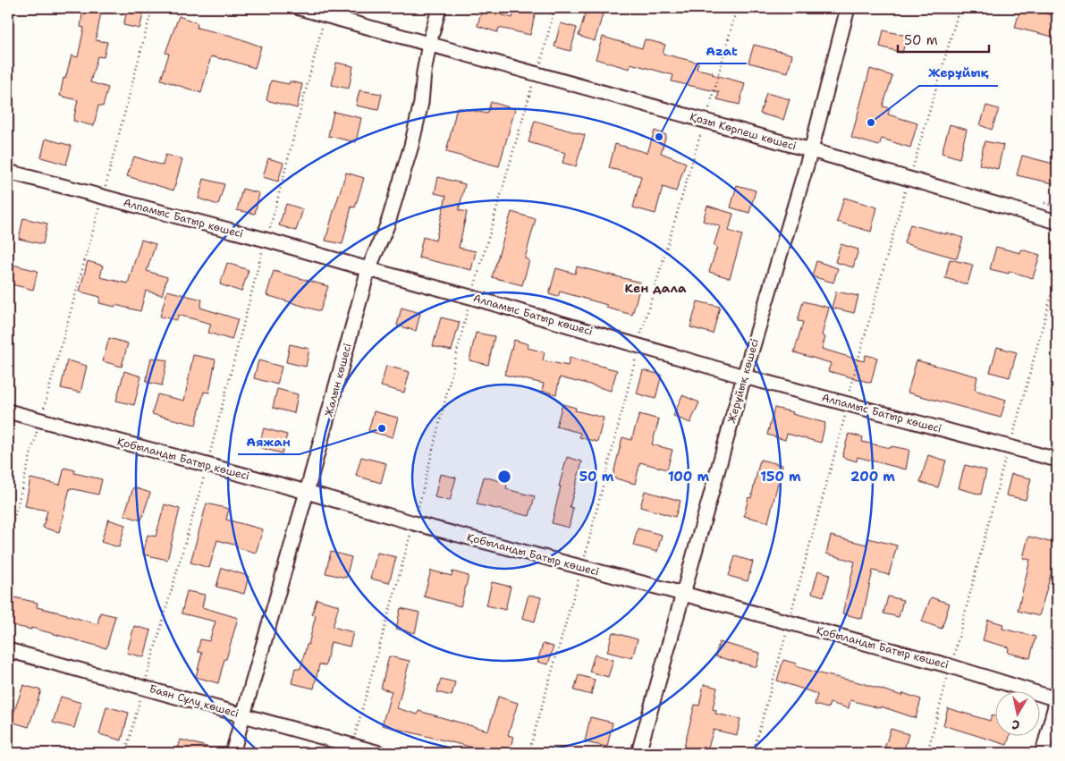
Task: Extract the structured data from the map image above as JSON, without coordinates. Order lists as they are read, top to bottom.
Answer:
{
  "streets": {
    "street": [
      "Қозы Көрпеш көшесі",
      "Алпамыс Батыр көшесі",
      "Жалын көшесі",
      "Жерұйық көшесі",
      "Қобыланды Батыр көшесі",
      "Баян Сұлу көшесі"
    ]
  },
  "crossings": [
    ["Қозы Көрпеш көшесі", "Жалын көшесі"],
    ["Қозы Көрпеш көшесі", "Жерұйық көшесі"],
    ["Алпамыс Батыр көшесі", "Жалын көшесі"],
    ["Алпамыс Батыр көшесі", "Жерұйық көшесі"],
    ["Жалын көшесі", "Қобыланды Батыр көшесі"],
    ["Жалын көшесі", "Баян Сұлу көшесі"],
    ["Жерұйық көшесі", "Қобыланды Батыр көшесі"]
  ],
  "districts": ["Кен дала"],
  "places": ["Жерұйық", "Azat", "Аяжан"],
  "scale_bar": "50 m",
  "north": "bottom",
  "rings": [
    "50 m",
    "100 m",
    "150 m",
    "200 m"
  ]
}
